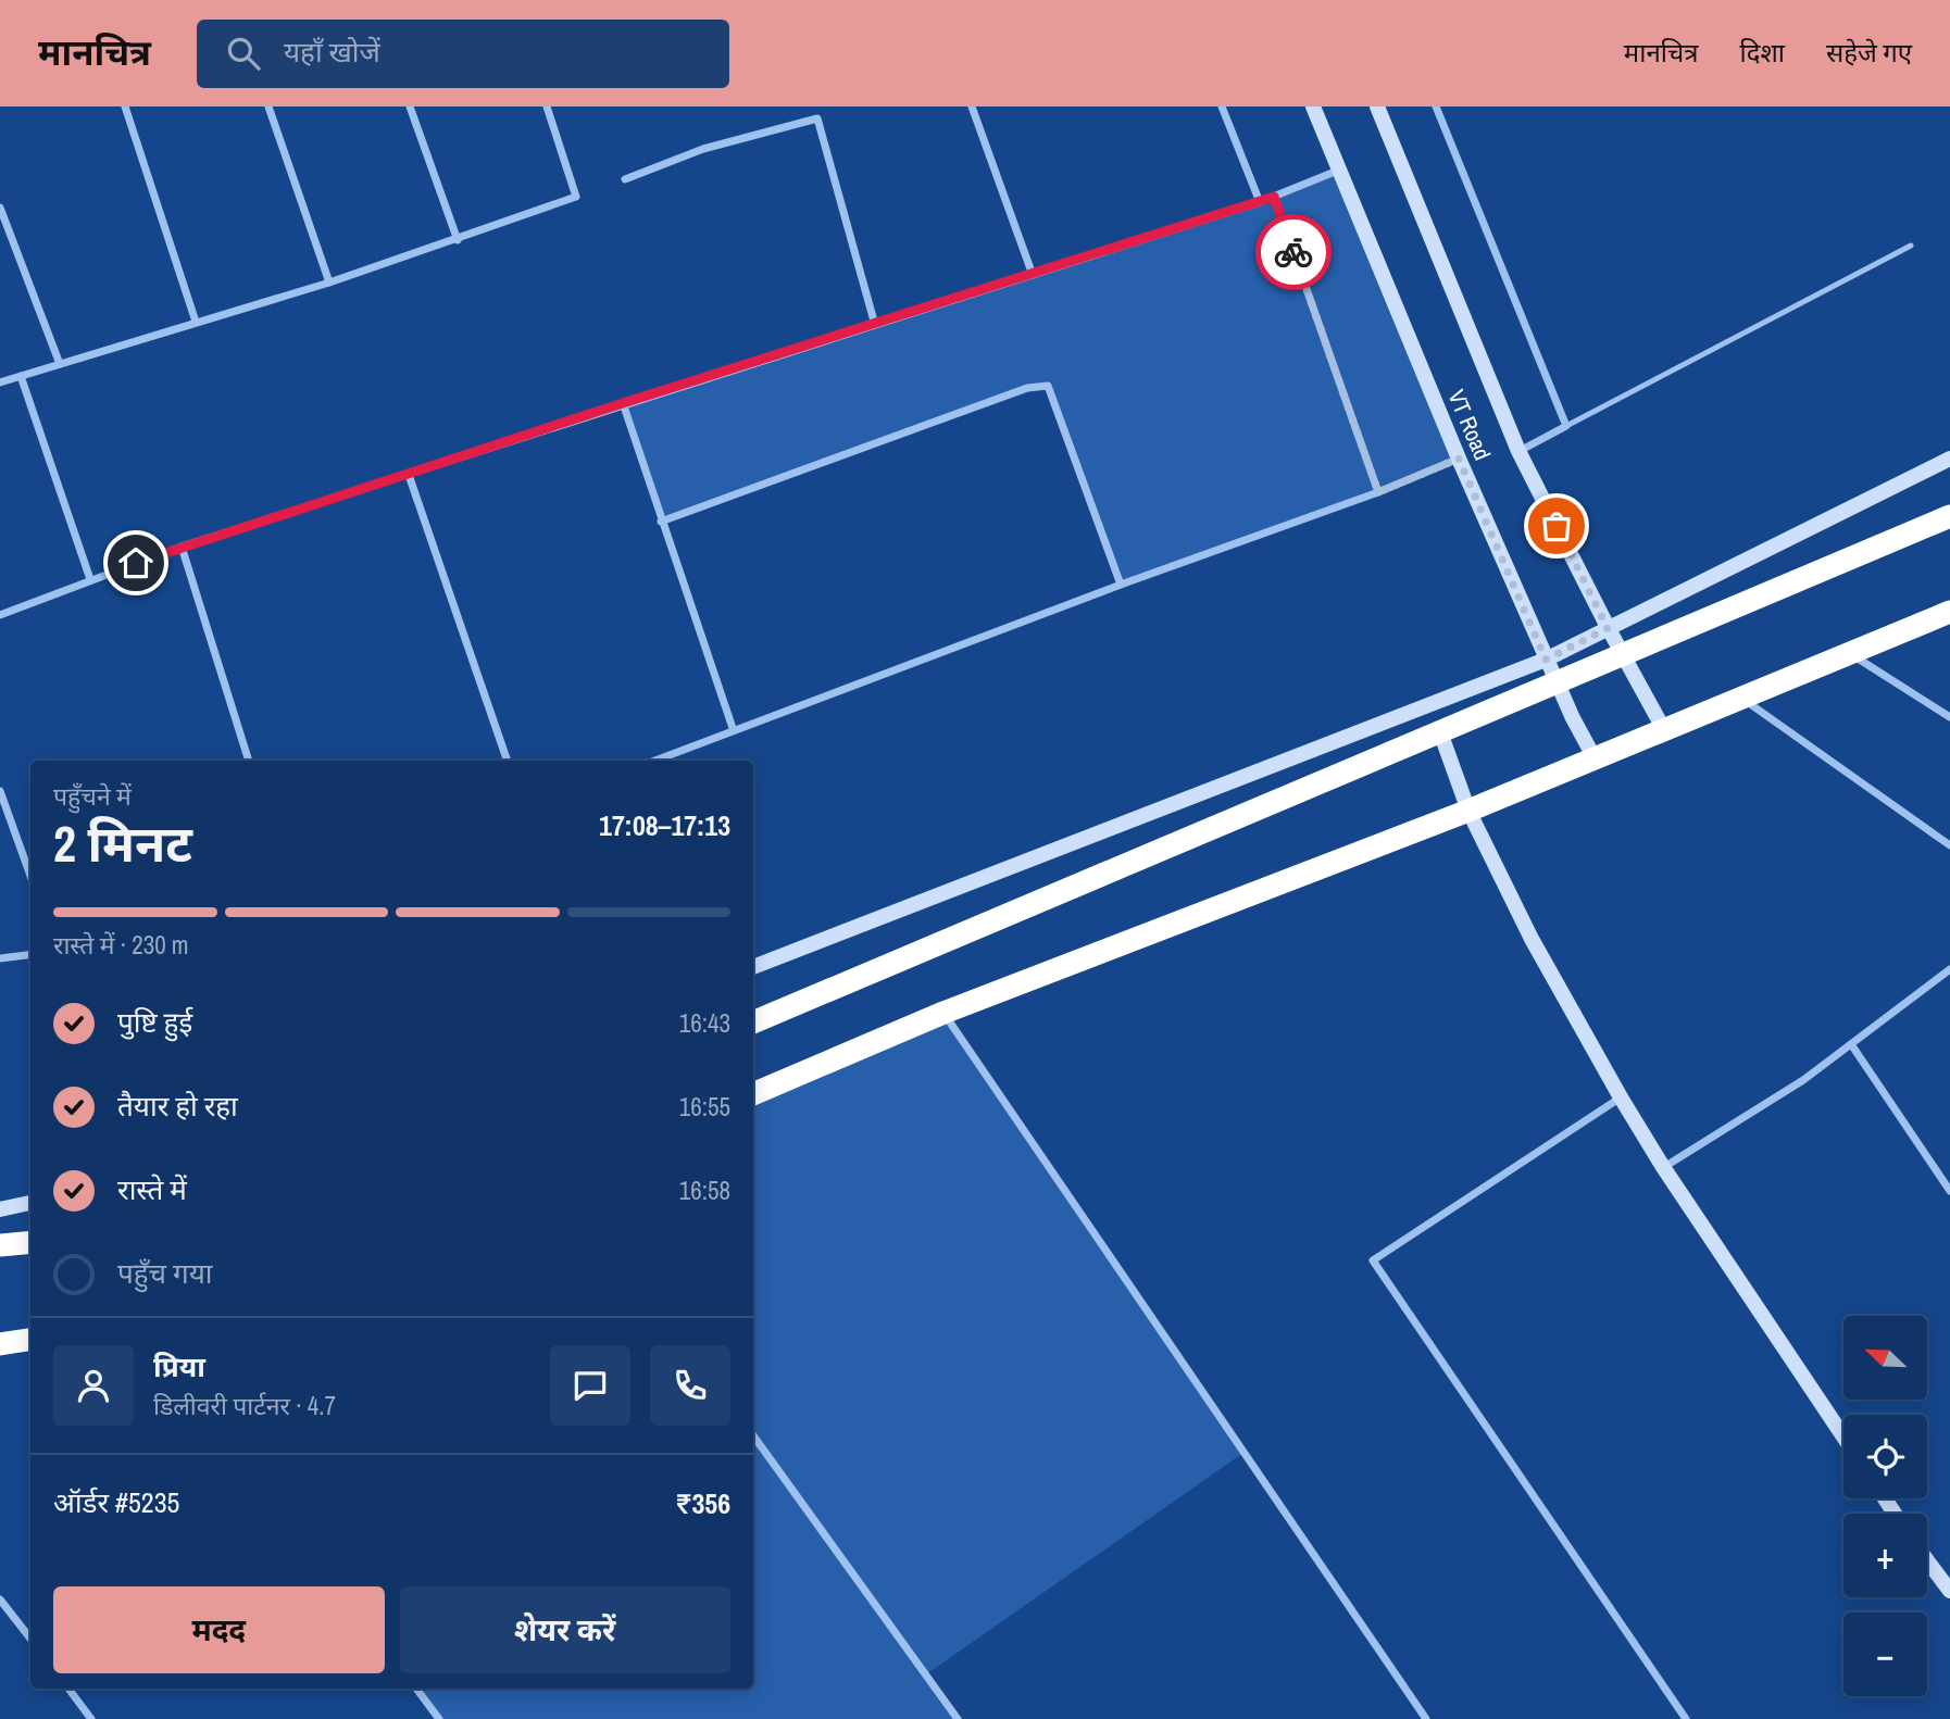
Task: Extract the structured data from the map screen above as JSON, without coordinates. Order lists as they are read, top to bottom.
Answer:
{
  "streets": {
    "street": ["VT Road"]
  },
  "north": "top left",
  "page": {
    "header": "मानचित्र",
    "search": "यहाँ खोजें",
    "nav": ["मानचित्र", "दिशा", "सहेजे गए"],
    "heading": ["2 मिनट", "पहुँचने में", "17:08–17:13"],
    "panel": [
      "प्रिया",
      "डिलीवरी पार्टनर · 4.7",
      "ऑर्डर #5235",
      "₹356"
    ],
    "bar": "रास्ते में · 230 m",
    "list": [
      ["पुष्टि हुई", "16:43"],
      ["तैयार हो रहा", "16:55"],
      ["रास्ते में", "16:58"],
      "पहुँच गया"
    ],
    "map_buttons": ["+", "−"],
    "buttons": ["मदद", "शेयर करें"]
  }
}
